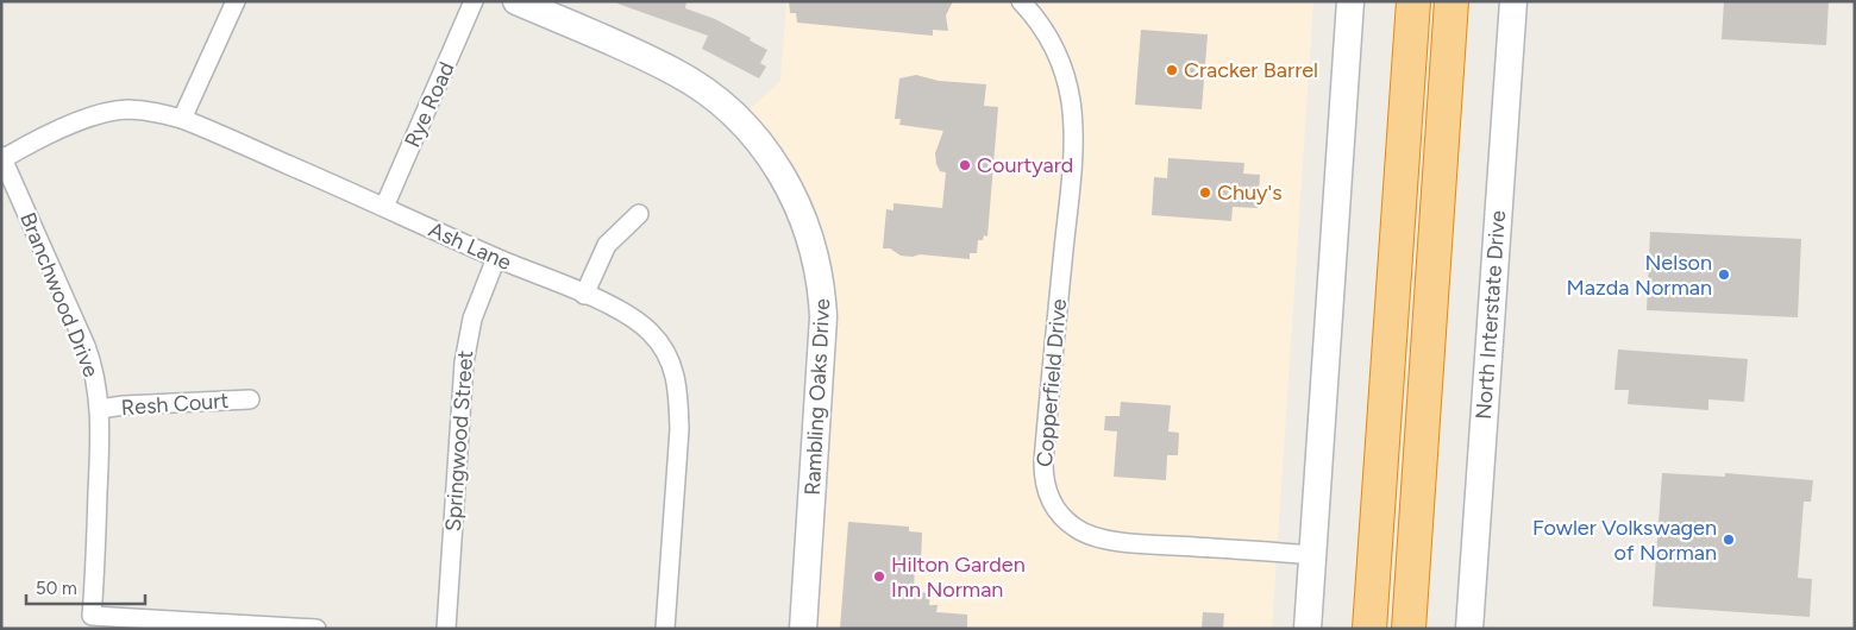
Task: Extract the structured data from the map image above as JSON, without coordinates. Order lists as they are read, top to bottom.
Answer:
{
  "streets": {
    "main road": ["North Interstate Drive", "Rambling Oaks Drive"],
    "street": [
      "Rye Road",
      "Ash Lane",
      "Branchwood Drive",
      "Copperfield Drive",
      "Resh Court",
      "Springwood Street"
    ]
  },
  "crossings": [
    ["Rye Road", "Ash Lane"],
    ["Ash Lane", "Branchwood Drive"],
    ["Ash Lane", "Springwood Street"],
    ["Branchwood Drive", "Resh Court"]
  ],
  "places": [
    "Cracker Barrel",
    "Courtyard",
    "Chuy's",
    "Nelson Mazda Norman",
    "Fowler Volkswagen of Norman",
    "Hilton Garden Inn Norman"
  ],
  "scale_bar": "50 m"
}
